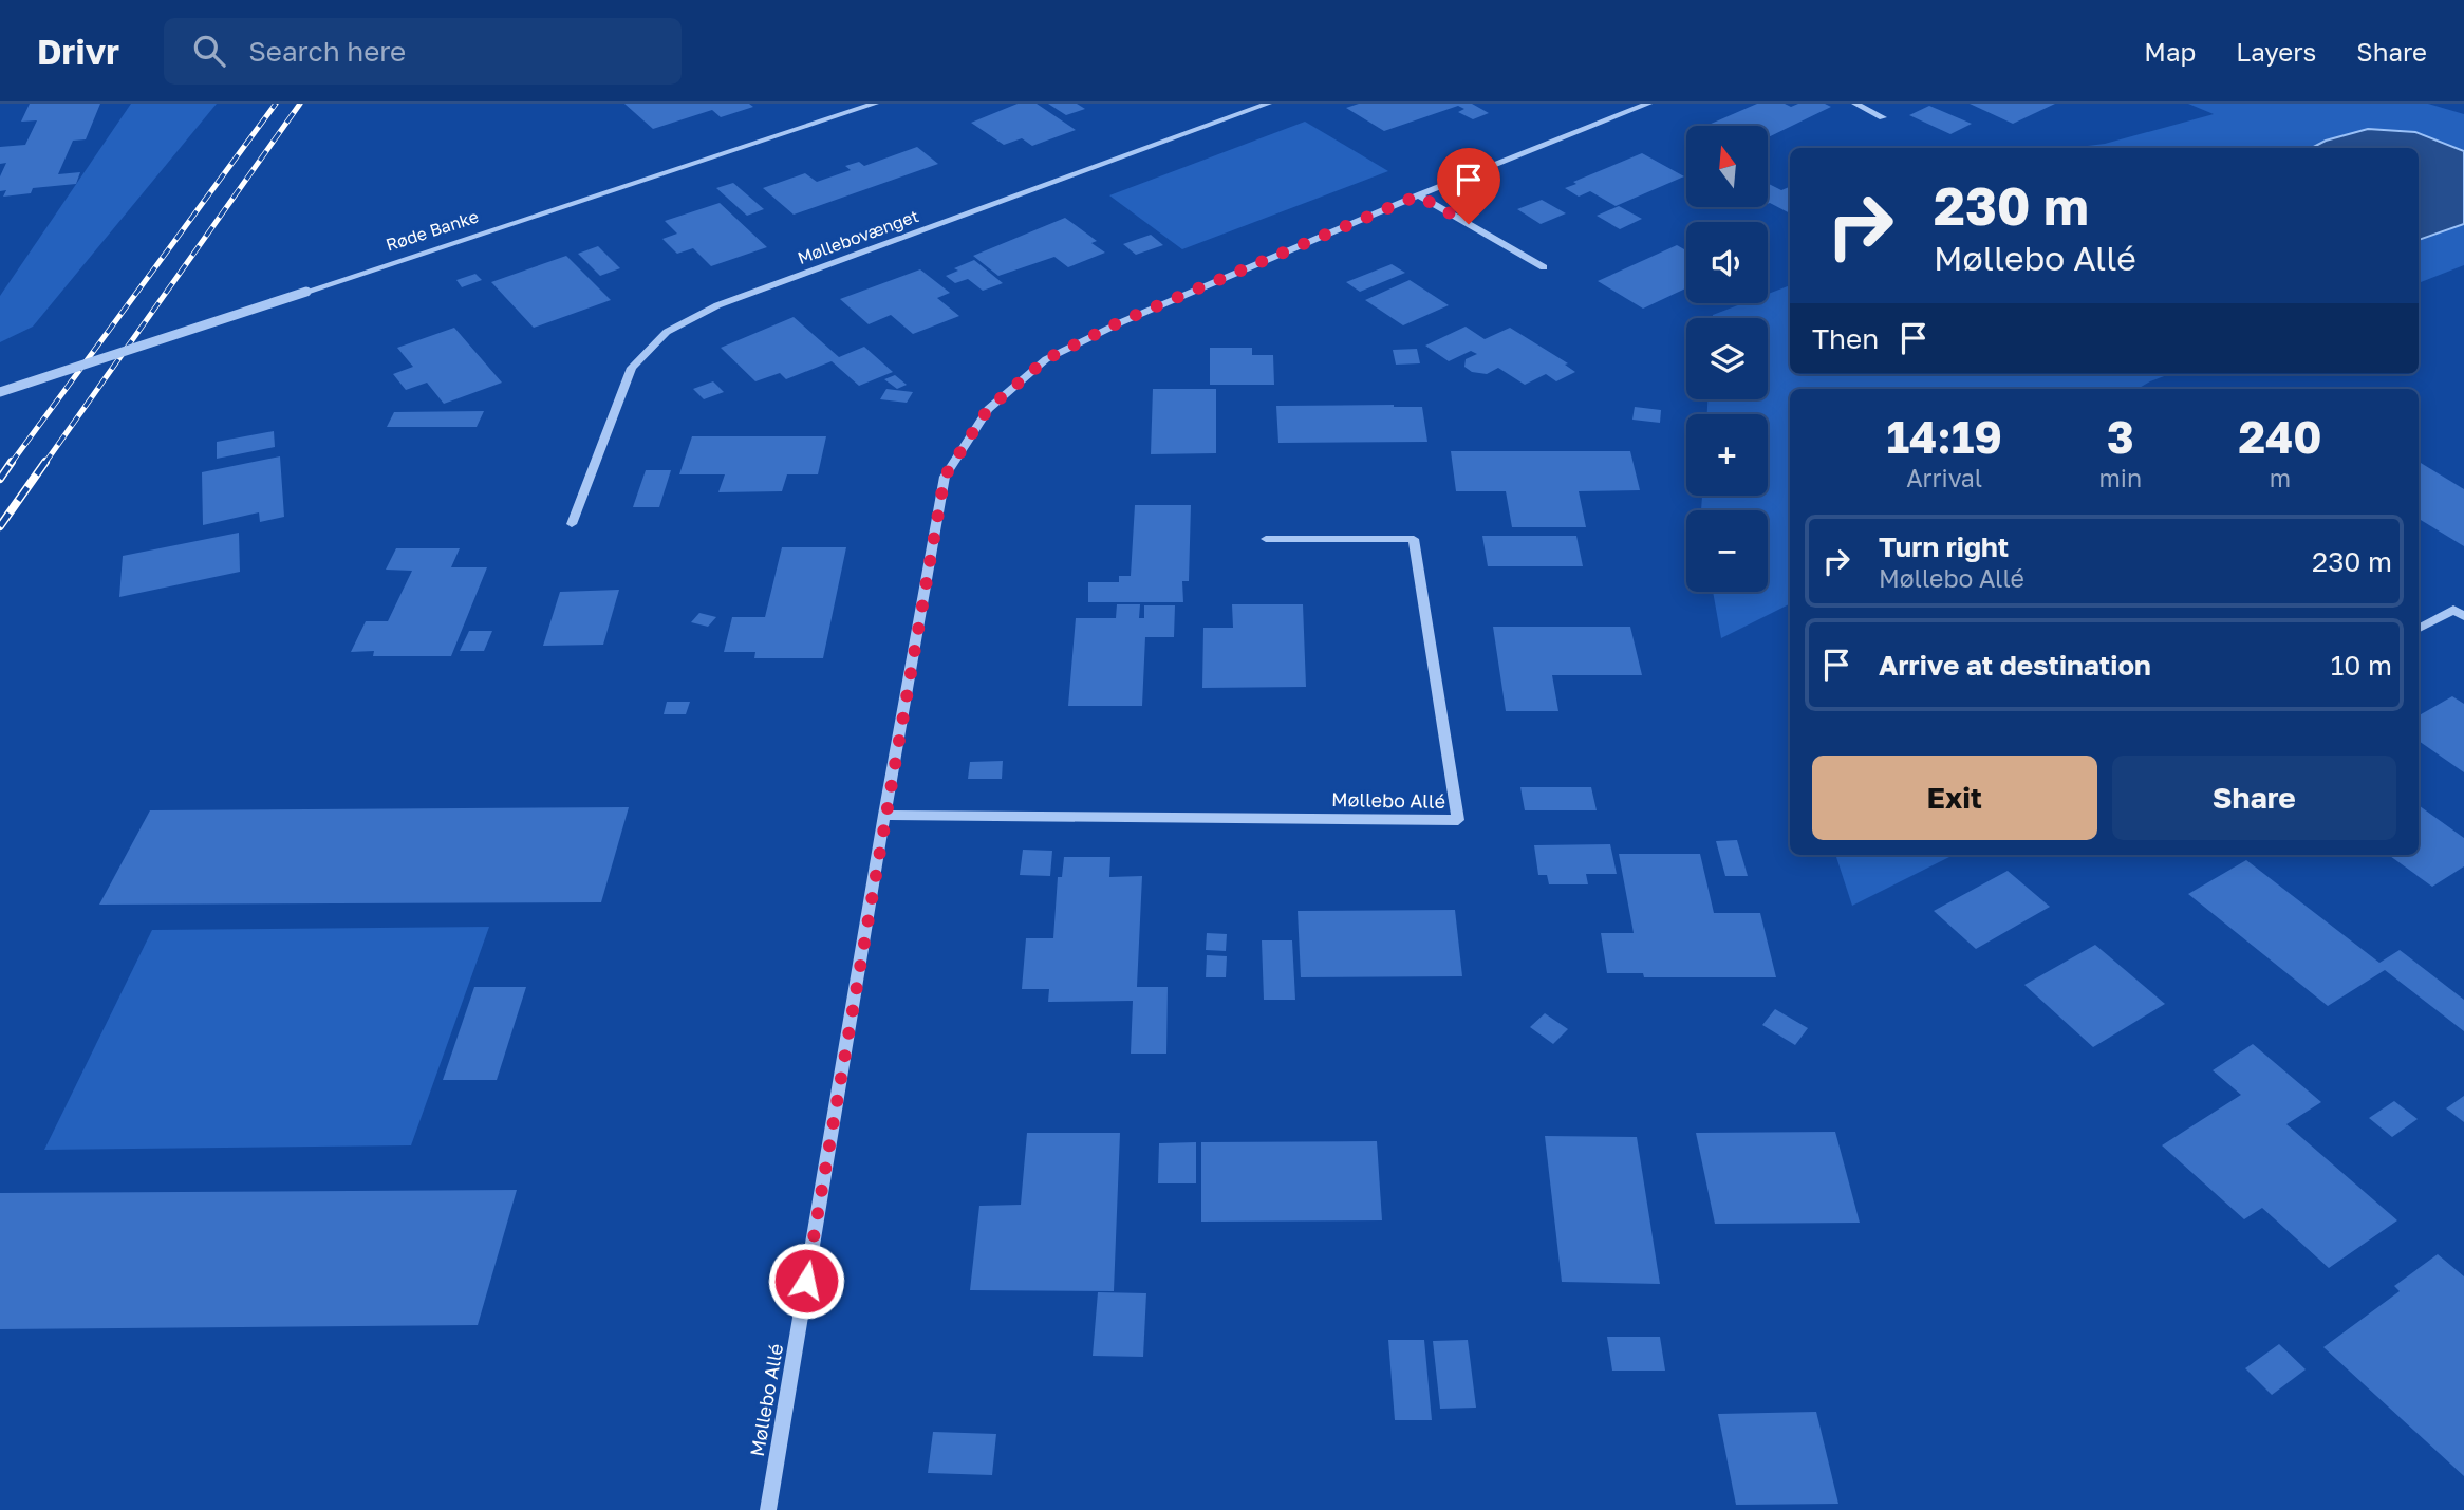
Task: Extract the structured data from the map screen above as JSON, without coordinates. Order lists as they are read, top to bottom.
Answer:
{
  "streets": {
    "street": ["Røde Banke", "Møllebovænget", "Møllebo Allé"]
  },
  "north": "top",
  "page": {
    "header": "Drivr",
    "search": "Search here",
    "nav": ["Map", "Layers", "Share"],
    "map_buttons": ["+", "−"],
    "turn": ["230 m", "Møllebo Allé"],
    "then": "Then",
    "eta": [
      "14:19",
      "Arrival",
      "3",
      "min",
      "240",
      "m"
    ],
    "list": [
      {
        "name": "Turn right",
        "note": "Møllebo Allé",
        "value": "230 m"
      },
      {
        "name": "Arrive at destination",
        "value": "10 m"
      }
    ],
    "buttons": ["Exit", "Share"]
  }
}
